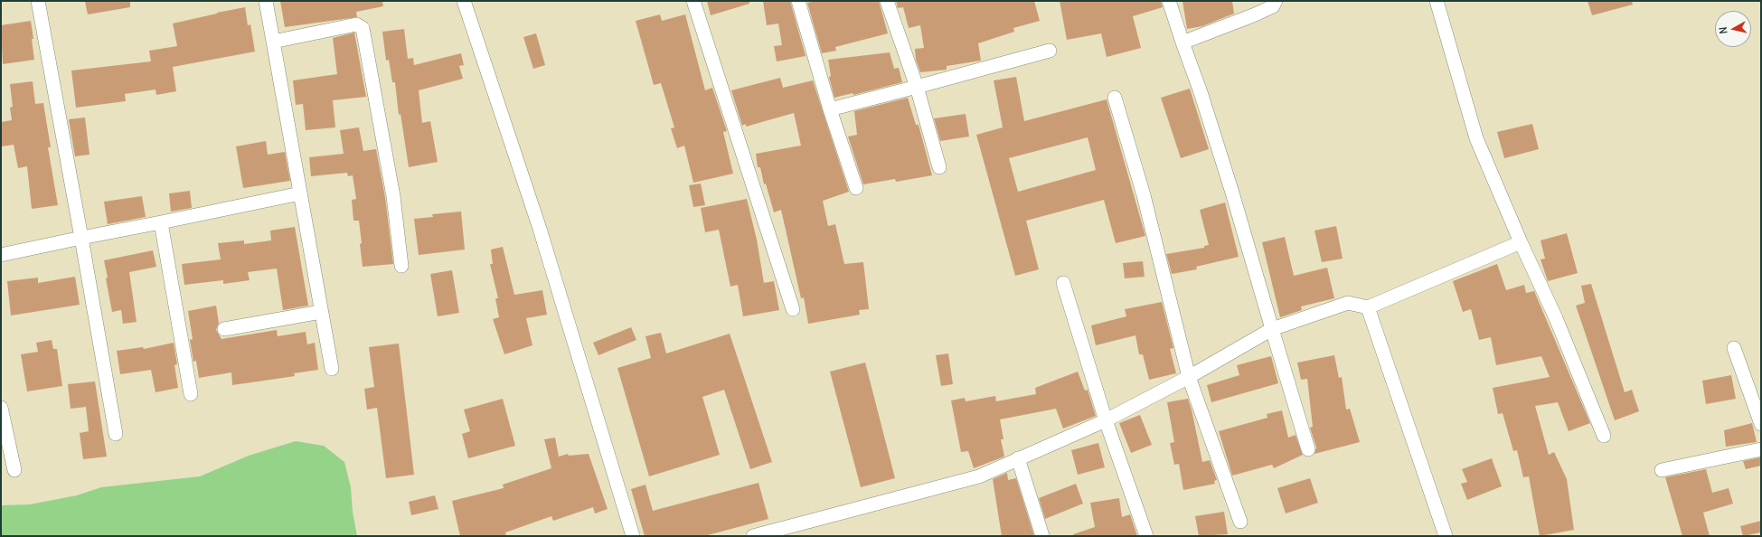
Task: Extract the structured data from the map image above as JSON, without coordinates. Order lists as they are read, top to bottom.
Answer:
{
  "north": "left"
}
